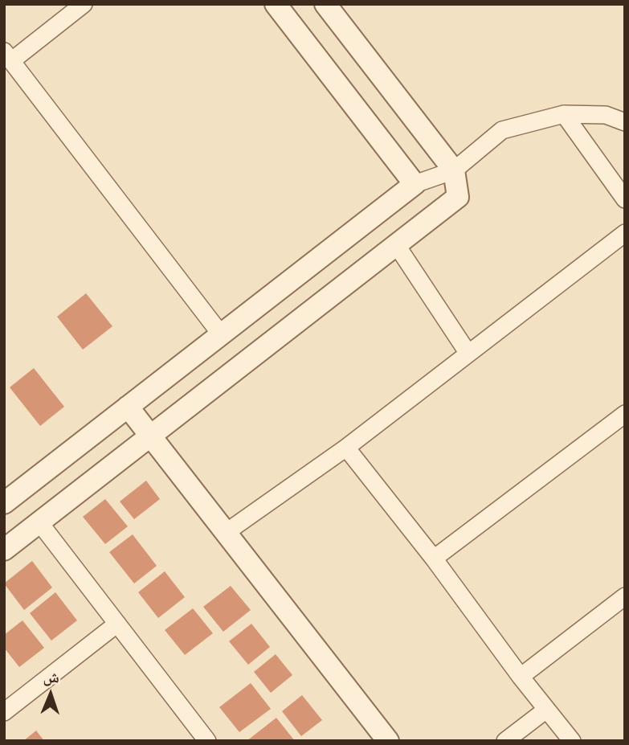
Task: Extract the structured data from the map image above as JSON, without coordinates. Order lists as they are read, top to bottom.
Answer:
{
  "north": "top"
}
